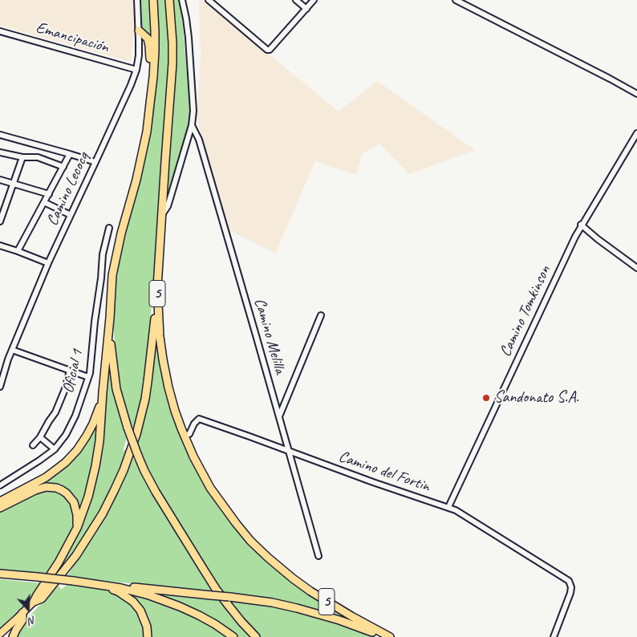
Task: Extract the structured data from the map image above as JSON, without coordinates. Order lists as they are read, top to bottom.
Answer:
{
  "streets": {
    "highway": ["5"],
    "street": [
      "Emancipación",
      "Camino Lecocq",
      "Camino Tomkinson",
      "Camino Melilla",
      "Oficial 1",
      "Camino del Fortin"
    ]
  },
  "crossings": [
    ["Emancipación", "Camino Lecocq"],
    ["5", "Camino del Fortin"],
    ["Camino Tomkinson", "Camino del Fortin"],
    ["Camino Melilla", "Camino del Fortin"]
  ],
  "places": ["Sandonato S.A."],
  "north": "bottom"
}
